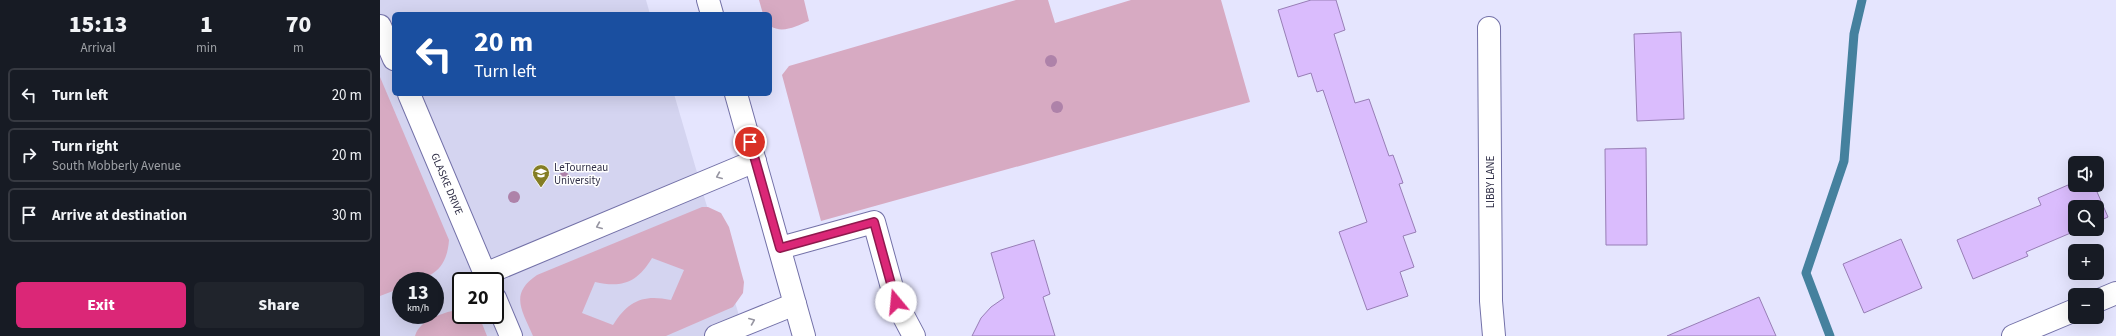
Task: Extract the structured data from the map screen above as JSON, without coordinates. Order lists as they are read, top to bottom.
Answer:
{
  "streets": {
    "street": ["LIBBY LANE", "GLASKE DRIVE"]
  },
  "places": {
    "school or university": ["LeTourneau University"]
  },
  "page": {
    "eta": [
      "15:13",
      "Arrival",
      "1",
      "min",
      "70",
      "m"
    ],
    "turn": ["20 m", "Turn left"],
    "list": [
      {
        "name": "Turn left",
        "value": "20 m"
      },
      {
        "name": "Turn right",
        "note": "South Mobberly Avenue",
        "value": "20 m"
      },
      {
        "name": "Arrive at destination",
        "value": "30 m"
      }
    ],
    "map_buttons": ["+", "−"],
    "speed": "13 km/h",
    "limit": "20",
    "buttons": ["Exit", "Share"]
  }
}
